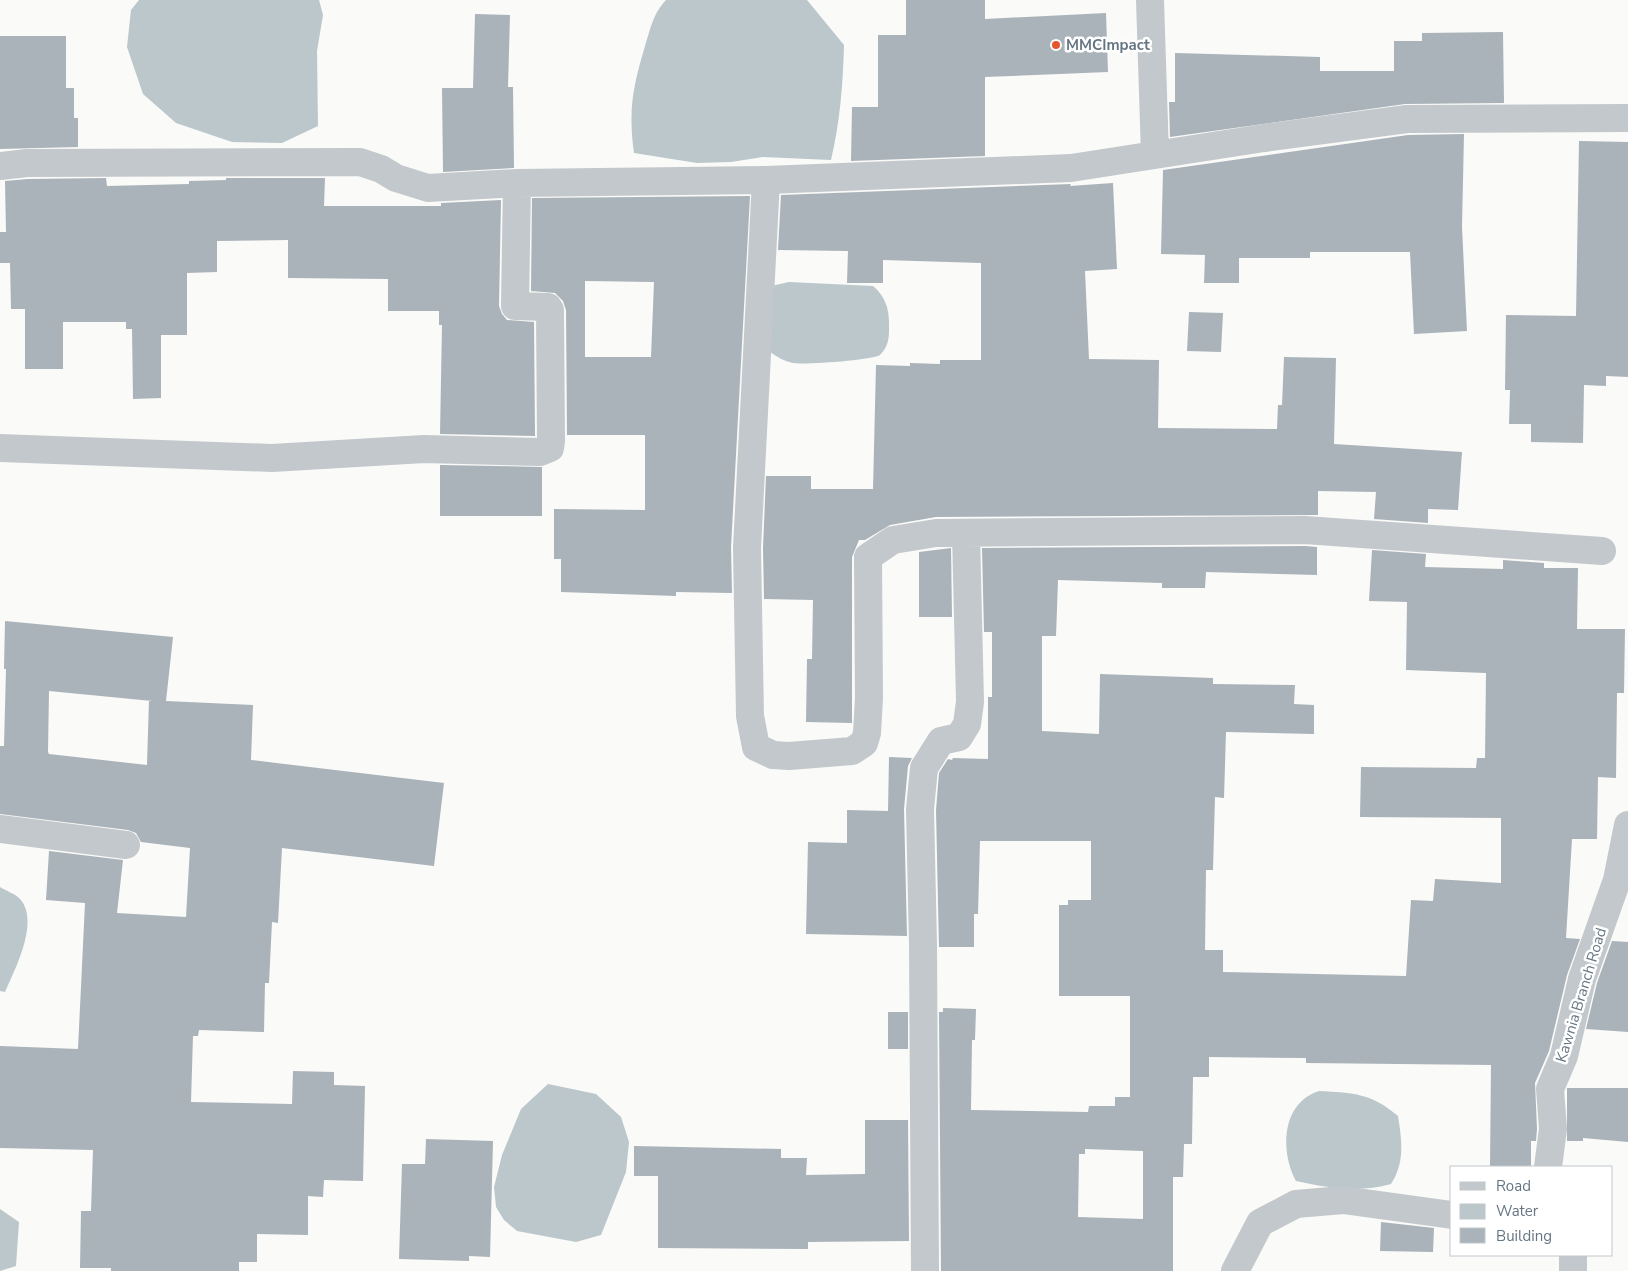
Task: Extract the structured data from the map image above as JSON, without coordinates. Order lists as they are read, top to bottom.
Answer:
{
  "streets": {
    "street": ["Kawnia Branch Road"]
  },
  "places": ["MMCImpact"],
  "legend": ["Road", "Water", "Building"]
}
